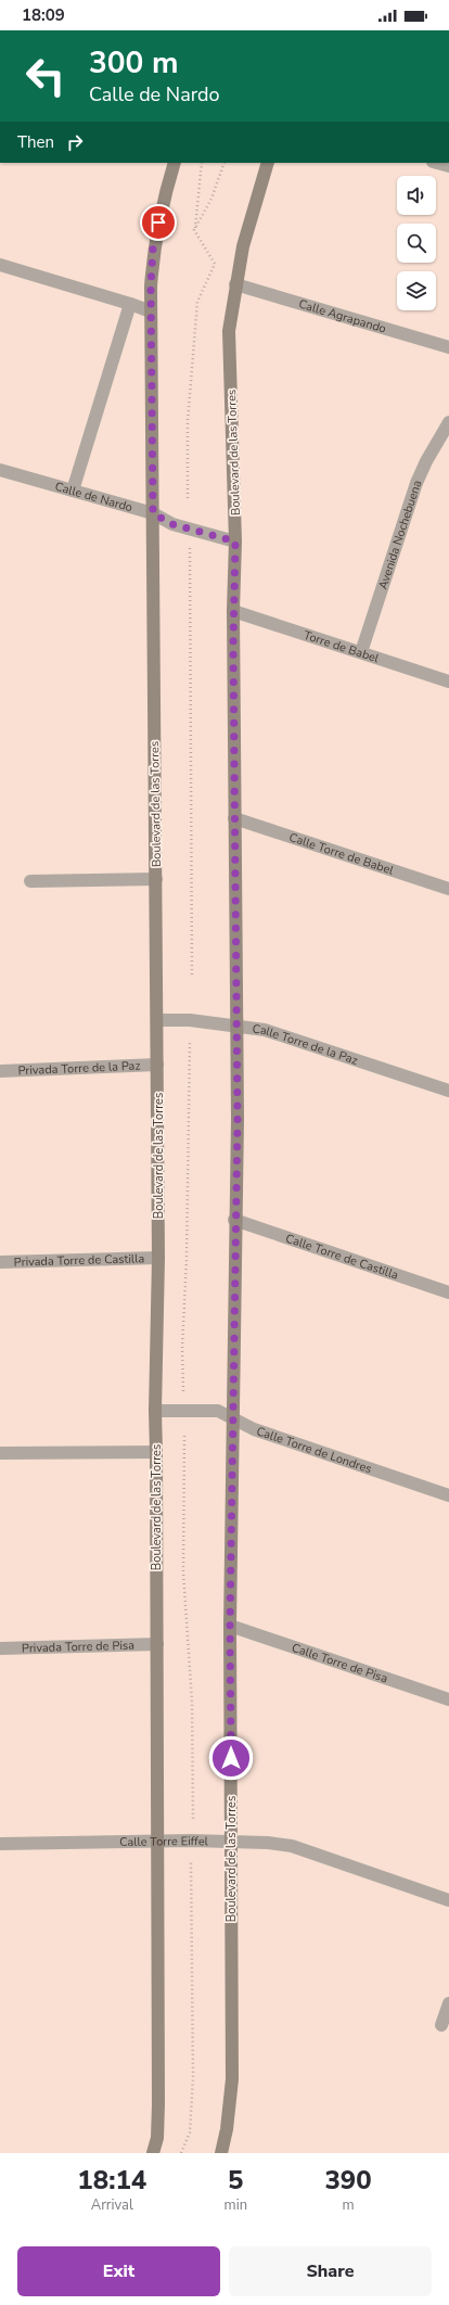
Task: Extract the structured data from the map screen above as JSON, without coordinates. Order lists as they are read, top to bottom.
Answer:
{
  "streets": {
    "street": [
      "Calle Agrapando",
      "Boulevard de las Torres",
      "Calle de Nardo",
      "Avenida Nochebuena",
      "Torre de Babel",
      "Calle Torre de Babel",
      "Calle Torre de la Paz",
      "Privada Torre de la Paz",
      "Calle Torre de Castilla",
      "Privada Torre de Castilla",
      "Calle Torre de Londres",
      "Privada Torre de Pisa",
      "Calle Torre de Pisa",
      "Calle Torre Eiffel"
    ]
  },
  "crossings": [
    ["Calle Agrapando", "Boulevard de las Torres"],
    ["Boulevard de las Torres", "Calle de Nardo"],
    ["Boulevard de las Torres", "Torre de Babel"],
    ["Boulevard de las Torres", "Calle Torre de Babel"],
    ["Boulevard de las Torres", "Calle Torre de la Paz"],
    ["Boulevard de las Torres", "Privada Torre de la Paz"],
    ["Boulevard de las Torres", "Calle Torre de Castilla"],
    ["Boulevard de las Torres", "Privada Torre de Castilla"],
    ["Boulevard de las Torres", "Calle Torre de Londres"],
    ["Boulevard de las Torres", "Privada Torre de Pisa"],
    ["Boulevard de las Torres", "Calle Torre de Pisa"],
    ["Boulevard de las Torres", "Calle Torre Eiffel"],
    ["Avenida Nochebuena", "Torre de Babel"]
  ],
  "page": {
    "status": "18:09",
    "turn": ["300 m", "Calle de Nardo"],
    "then": "Then",
    "eta": [
      "18:14",
      "Arrival",
      "5",
      "min",
      "390",
      "m"
    ],
    "buttons": ["Exit", "Share"]
  }
}
